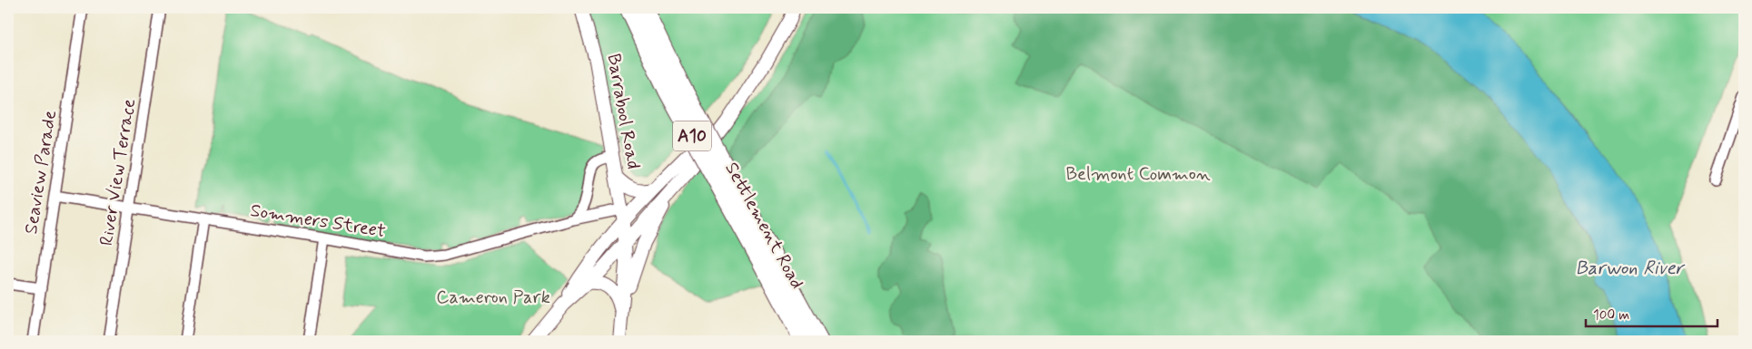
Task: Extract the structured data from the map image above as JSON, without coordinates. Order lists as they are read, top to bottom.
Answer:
{
  "streets": {
    "highway": ["A10", "Settlement Road"],
    "street": [
      "Barrabool Road",
      "Seaview Parade",
      "River View Terrace",
      "Sommers Street"
    ]
  },
  "crossings": [
    ["Barrabool Road", "Sommers Street"],
    ["Seaview Parade", "Sommers Street"],
    ["River View Terrace", "Sommers Street"]
  ],
  "water": ["Barwon River"],
  "parks": ["Belmont Common", "Cameron Park"],
  "scale_bar": "100 m"
}
